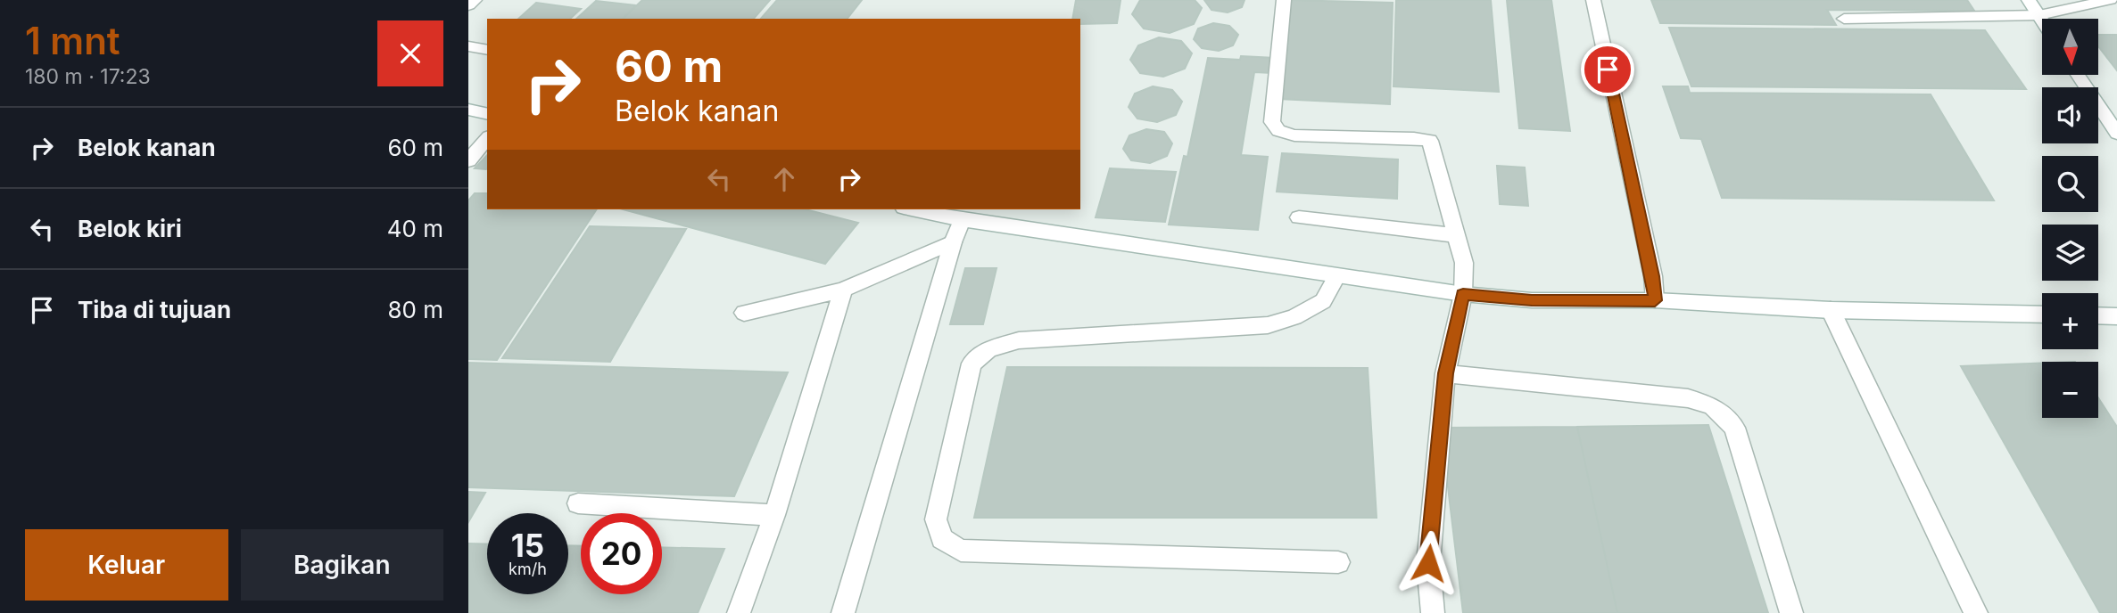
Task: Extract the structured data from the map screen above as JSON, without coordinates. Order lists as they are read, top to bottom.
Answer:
{
  "north": "bottom",
  "page": {
    "heading": ["1 mnt", "180 m · 17:23"],
    "map_buttons": ["+", "−"],
    "turn": ["60 m", "Belok kanan"],
    "list": [
      {
        "name": "Belok kanan",
        "value": "60 m"
      },
      {
        "name": "Belok kiri",
        "value": "40 m"
      },
      {
        "name": "Tiba di tujuan",
        "value": "80 m"
      }
    ],
    "speed": "15 km/h",
    "limit": "20",
    "buttons": ["Keluar", "Bagikan"]
  }
}
